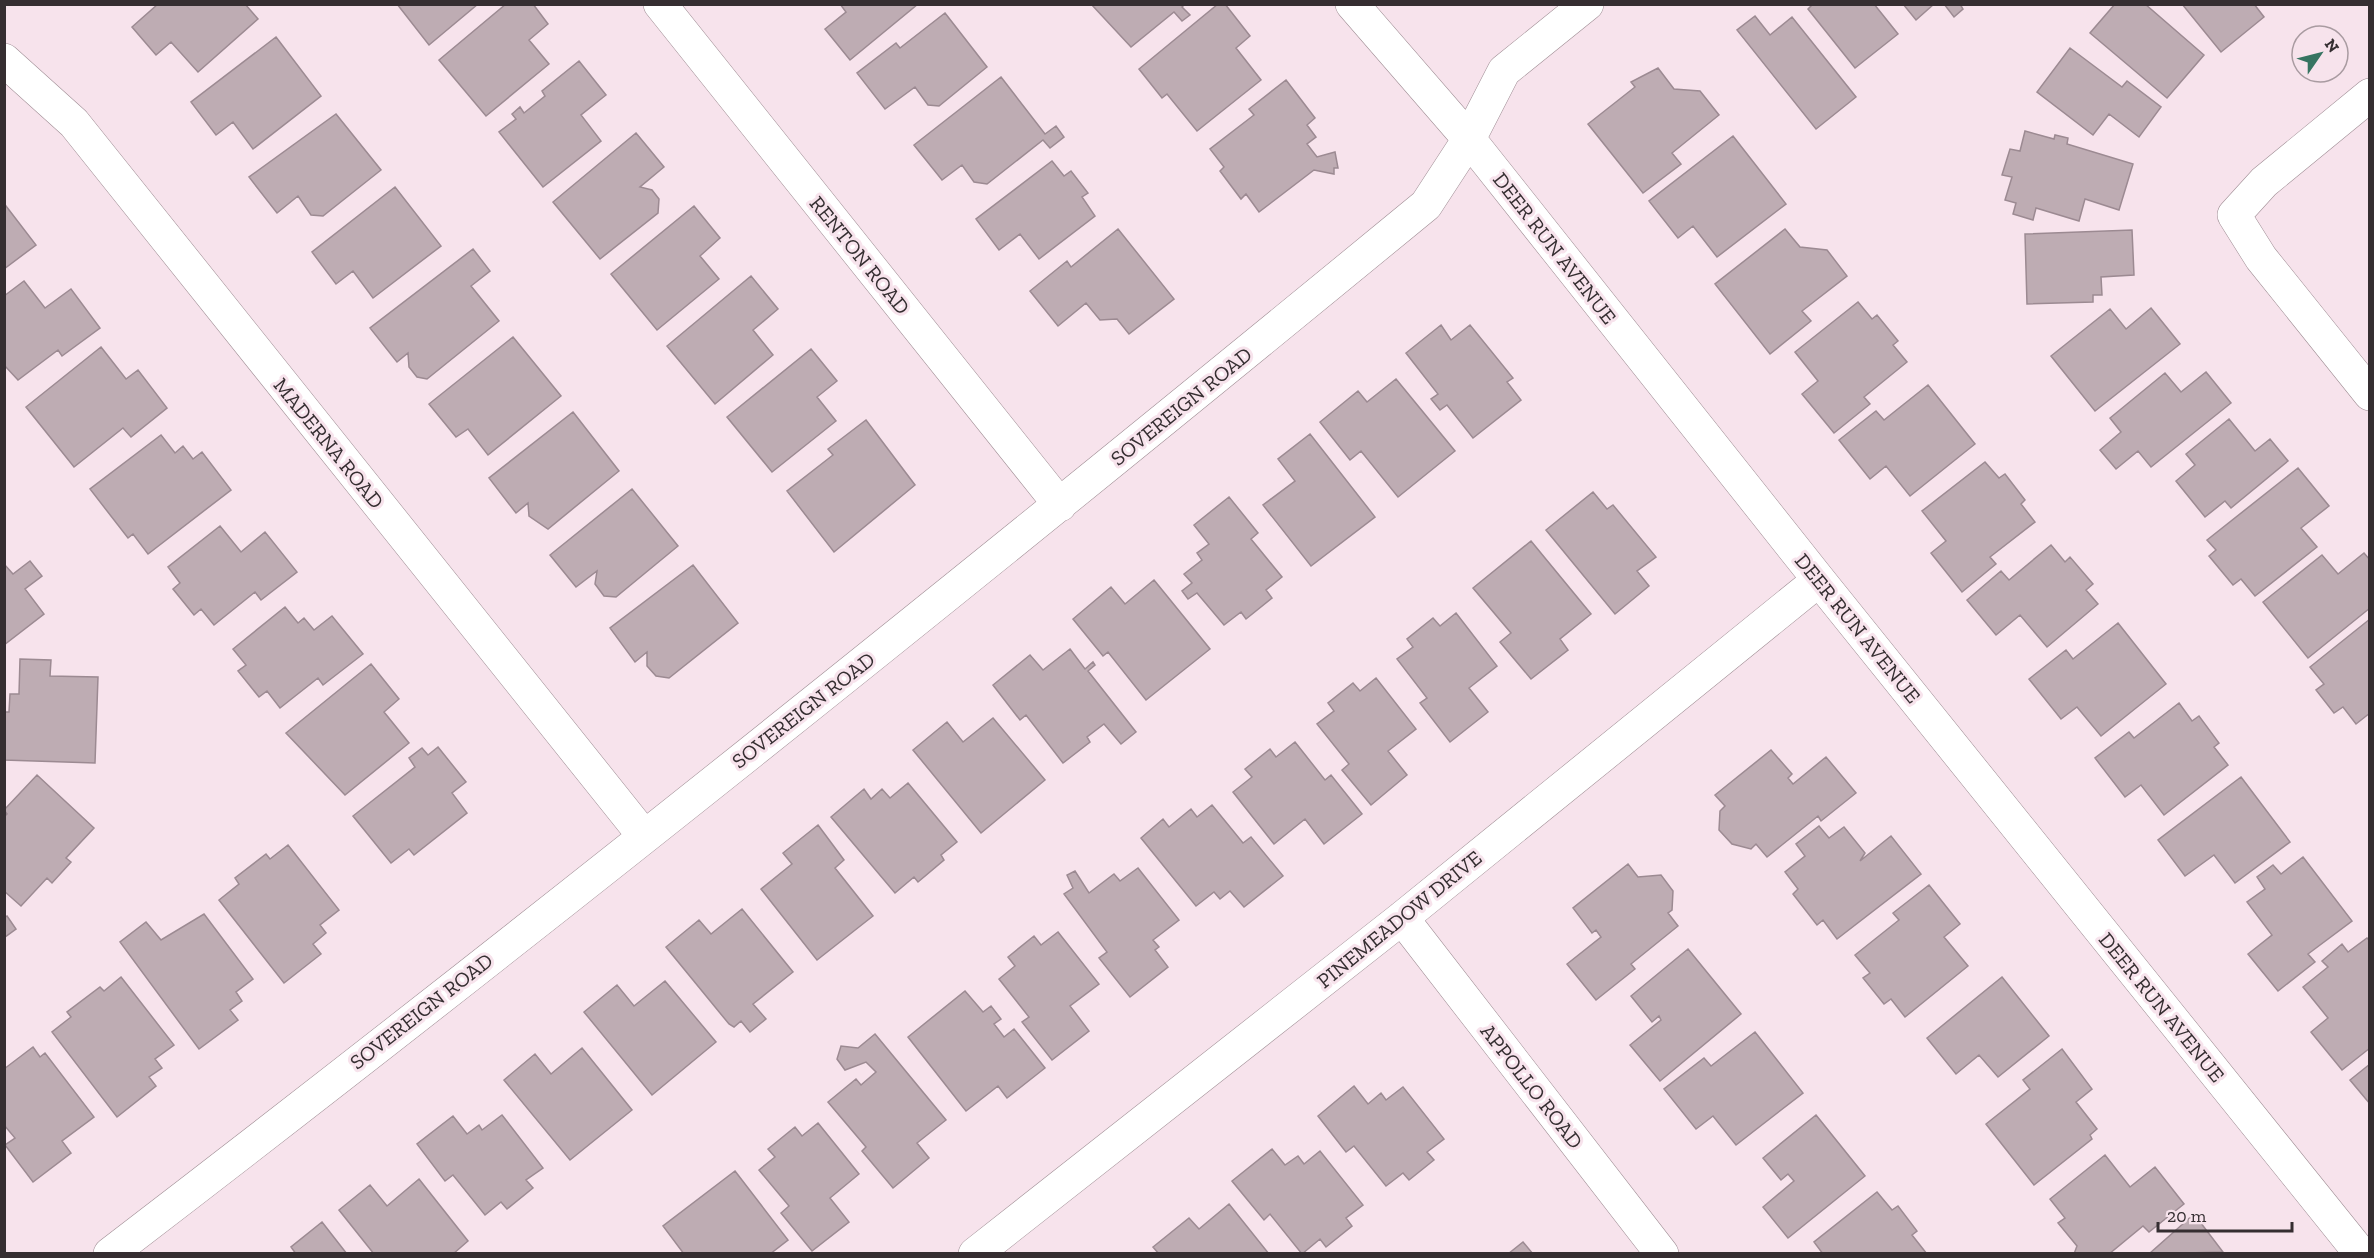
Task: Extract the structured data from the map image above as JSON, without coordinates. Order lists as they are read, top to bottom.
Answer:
{
  "streets": {
    "street": [
      "DEER RUN AVENUE",
      "RENTON ROAD",
      "SOVEREIGN ROAD",
      "MADERNA ROAD",
      "PINEMEADOW DRIVE",
      "APPOLLO ROAD"
    ]
  },
  "crossings": [
    ["DEER RUN AVENUE", "SOVEREIGN ROAD"],
    ["DEER RUN AVENUE", "PINEMEADOW DRIVE"],
    ["RENTON ROAD", "SOVEREIGN ROAD"],
    ["SOVEREIGN ROAD", "MADERNA ROAD"],
    ["PINEMEADOW DRIVE", "APPOLLO ROAD"]
  ],
  "scale_bar": "20 m",
  "north": "top right"
}
